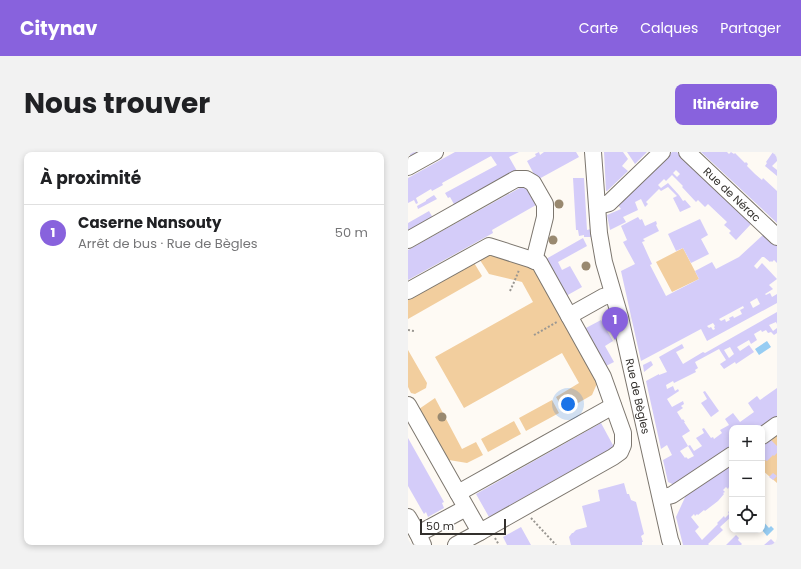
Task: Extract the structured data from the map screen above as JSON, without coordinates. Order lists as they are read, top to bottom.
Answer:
{
  "streets": {
    "street": ["Rue de Nérac", "Rue de Bègles"]
  },
  "scale_bar": "50 m",
  "page": {
    "header": "Citynav",
    "nav": ["Carte", "Calques", "Partager"],
    "title": "Nous trouver",
    "buttons": "Itinéraire",
    "heading": "À proximité",
    "list": [
      {
        "mark": "1",
        "name": "Caserne Nansouty",
        "note": "Arrêt de bus · Rue de Bègles",
        "value": "50 m"
      }
    ],
    "pins": "1",
    "map_buttons": ["+", "−"],
    "scale": "50 m"
  }
}
